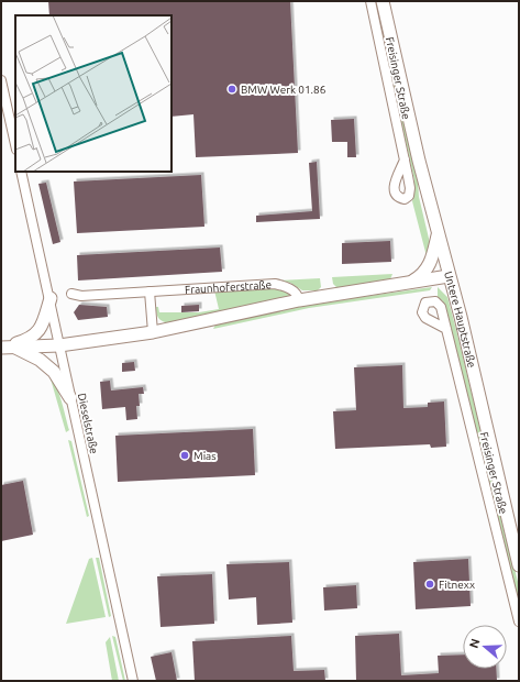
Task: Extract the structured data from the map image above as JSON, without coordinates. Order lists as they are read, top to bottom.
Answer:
{
  "streets": {
    "main road": ["Fraunhoferstraße", "Untere Hauptstraße"],
    "street": ["Freisinger Straße", "Dieselstraße"]
  },
  "crossings": [
    ["Fraunhoferstraße", "Untere Hauptstraße"],
    ["Fraunhoferstraße", "Dieselstraße"]
  ],
  "places": ["BMW Werk 01.86", "Mias", "Fitnexx"],
  "north": "left"
}
